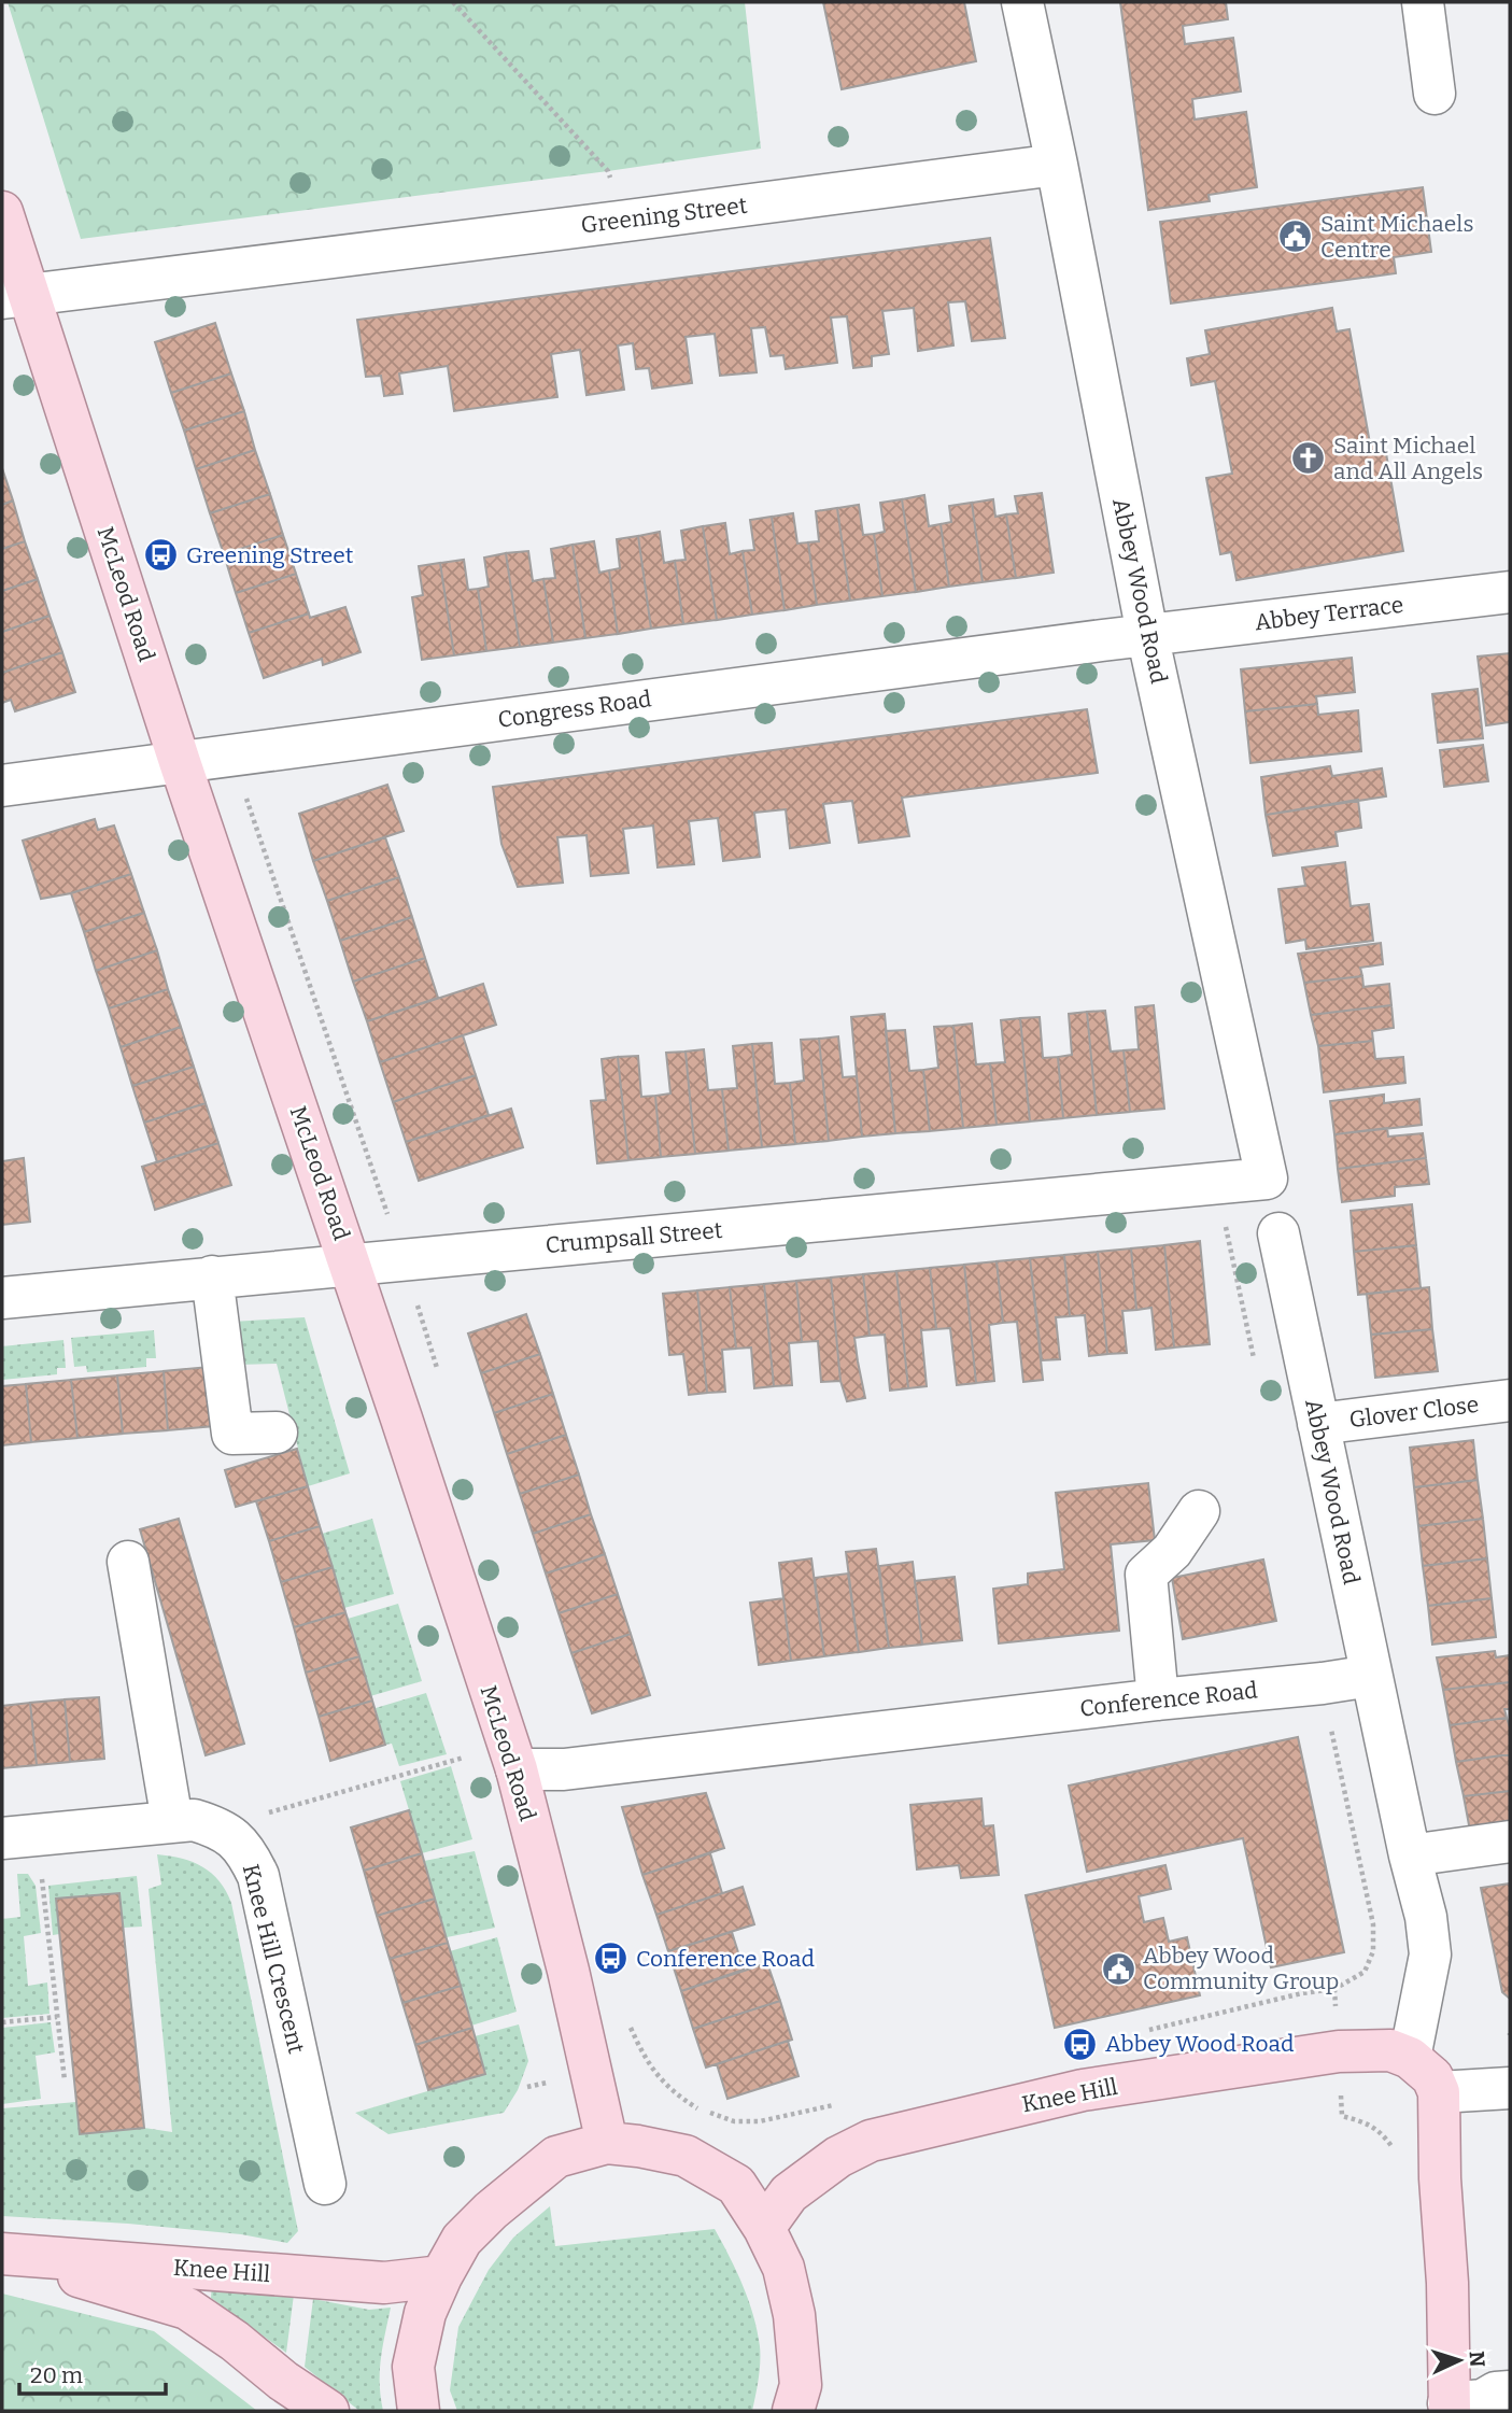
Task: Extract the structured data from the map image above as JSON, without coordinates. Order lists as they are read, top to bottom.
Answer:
{
  "streets": {
    "main road": ["McLeod Road", "Knee Hill"],
    "street": [
      "Greening Street",
      "Abbey Wood Road",
      "Abbey Terrace",
      "Congress Road",
      "Crumpsall Street",
      "Glover Close",
      "Conference Road",
      "Knee Hill Crescent"
    ]
  },
  "crossings": [
    ["Greening Street", "Abbey Wood Road"],
    ["Greening Street", "McLeod Road"],
    ["Abbey Wood Road", "Abbey Terrace"],
    ["Abbey Wood Road", "Congress Road"],
    ["Abbey Wood Road", "Crumpsall Street"],
    ["Abbey Wood Road", "Glover Close"],
    ["Abbey Wood Road", "Conference Road"],
    ["Abbey Wood Road", "Knee Hill"],
    ["McLeod Road", "Congress Road"],
    ["McLeod Road", "Crumpsall Street"],
    ["McLeod Road", "Conference Road"],
    ["Abbey Terrace", "Congress Road"]
  ],
  "places": {
    "public building": ["Saint Michaels Centre", "Abbey Wood Community Group"],
    "church": ["Saint Michael and All Angels"],
    "bus stop": ["Greening Street", "Conference Road", "Abbey Wood Road"]
  },
  "scale_bar": "20 m",
  "north": "right"
}
